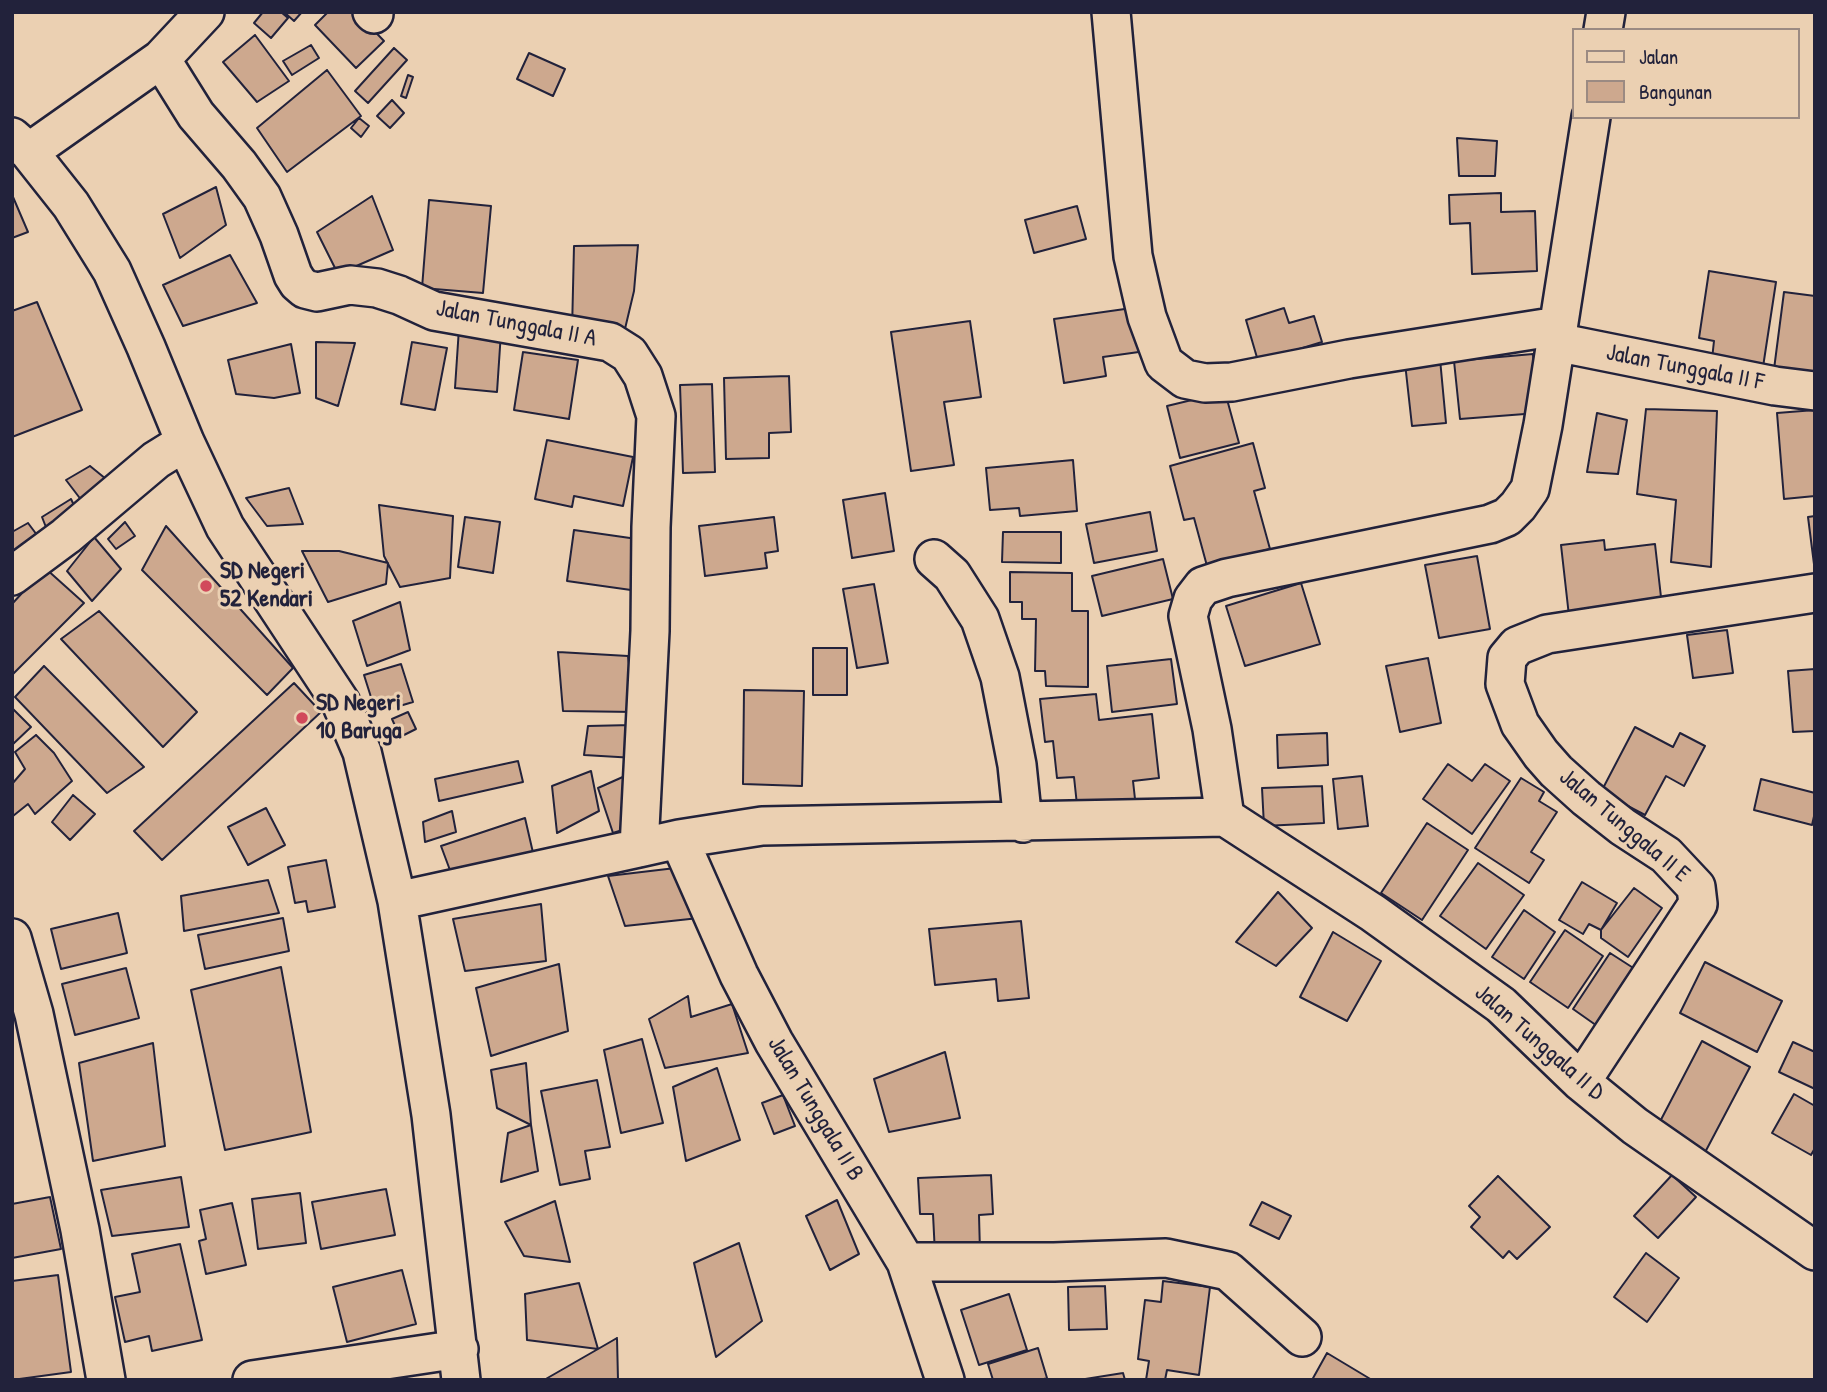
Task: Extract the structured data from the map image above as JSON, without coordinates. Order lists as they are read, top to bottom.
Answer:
{
  "streets": {
    "street": [
      "Jalan Tunggala II A",
      "Jalan Tunggala II F",
      "Jalan Tunggala II E",
      "Jalan Tunggala II D",
      "Jalan Tunggala II B"
    ]
  },
  "crossings": [
    ["Jalan Tunggala II E", "Jalan Tunggala II D"]
  ],
  "places": ["SD Negeri 52 Kendari", "SD Negeri 10 Baruga"],
  "legend": ["Jalan", "Bangunan"]
}
